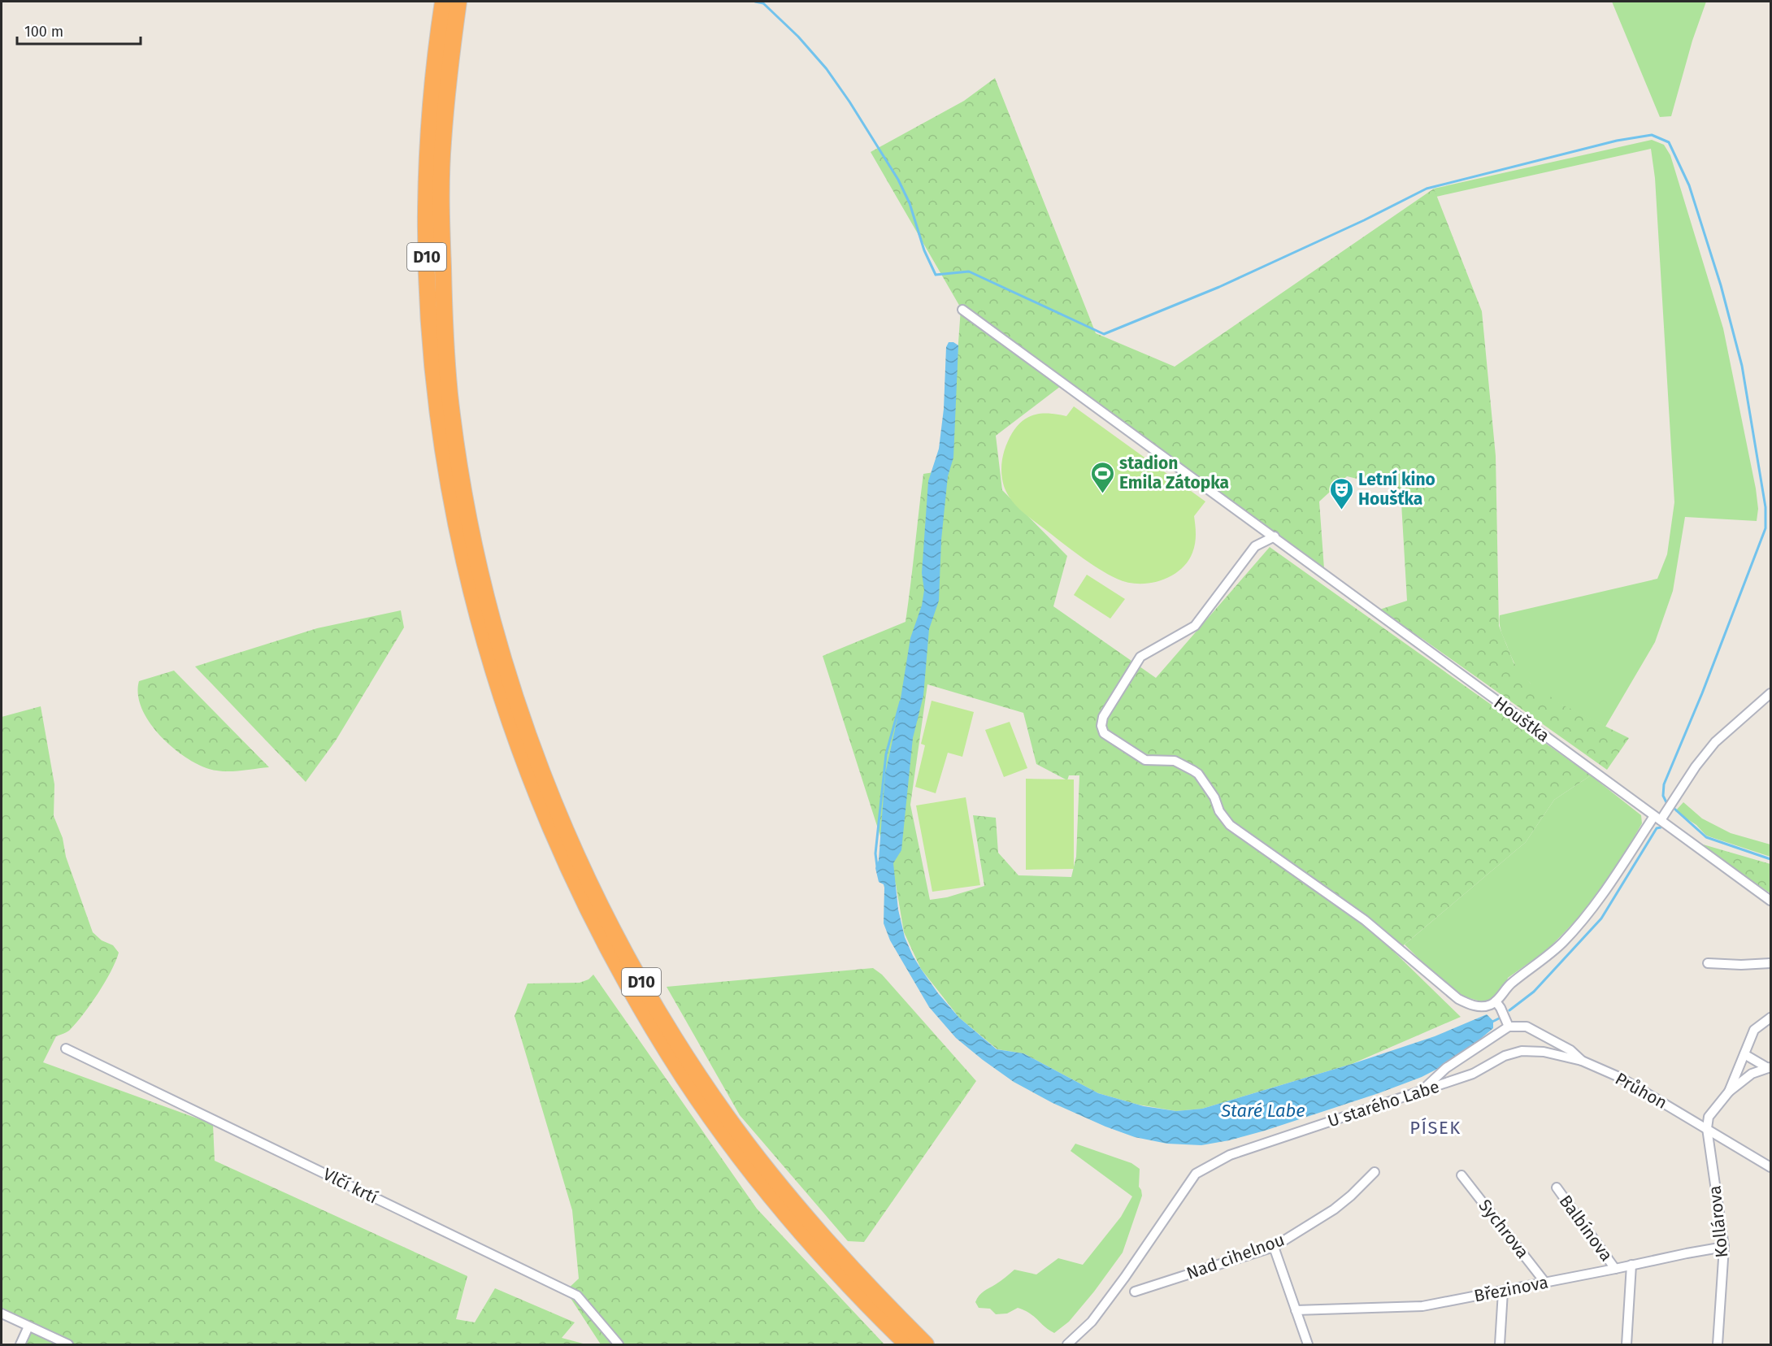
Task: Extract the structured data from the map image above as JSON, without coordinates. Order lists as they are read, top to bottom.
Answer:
{
  "streets": {
    "highway": ["D10"],
    "street": [
      "Houštka",
      "Průhon",
      "U starého Labe",
      "Vlčí krtí",
      "Kollárova",
      "Balbínova",
      "Sychrova",
      "Nad cihelnou",
      "Březinova"
    ]
  },
  "crossings": [
    ["Průhon", "U starého Labe"],
    ["Průhon", "Kollárova"],
    ["Kollárova", "Březinova"],
    ["Balbínova", "Březinova"],
    ["Sychrova", "Březinova"]
  ],
  "districts": ["PÍSEK"],
  "water": ["Staré Labe"],
  "places": {
    "sports": ["stadion Emila Zátopka"],
    "theatre": ["Letní kino Houšťka"]
  },
  "scale_bar": "100 m"
}
